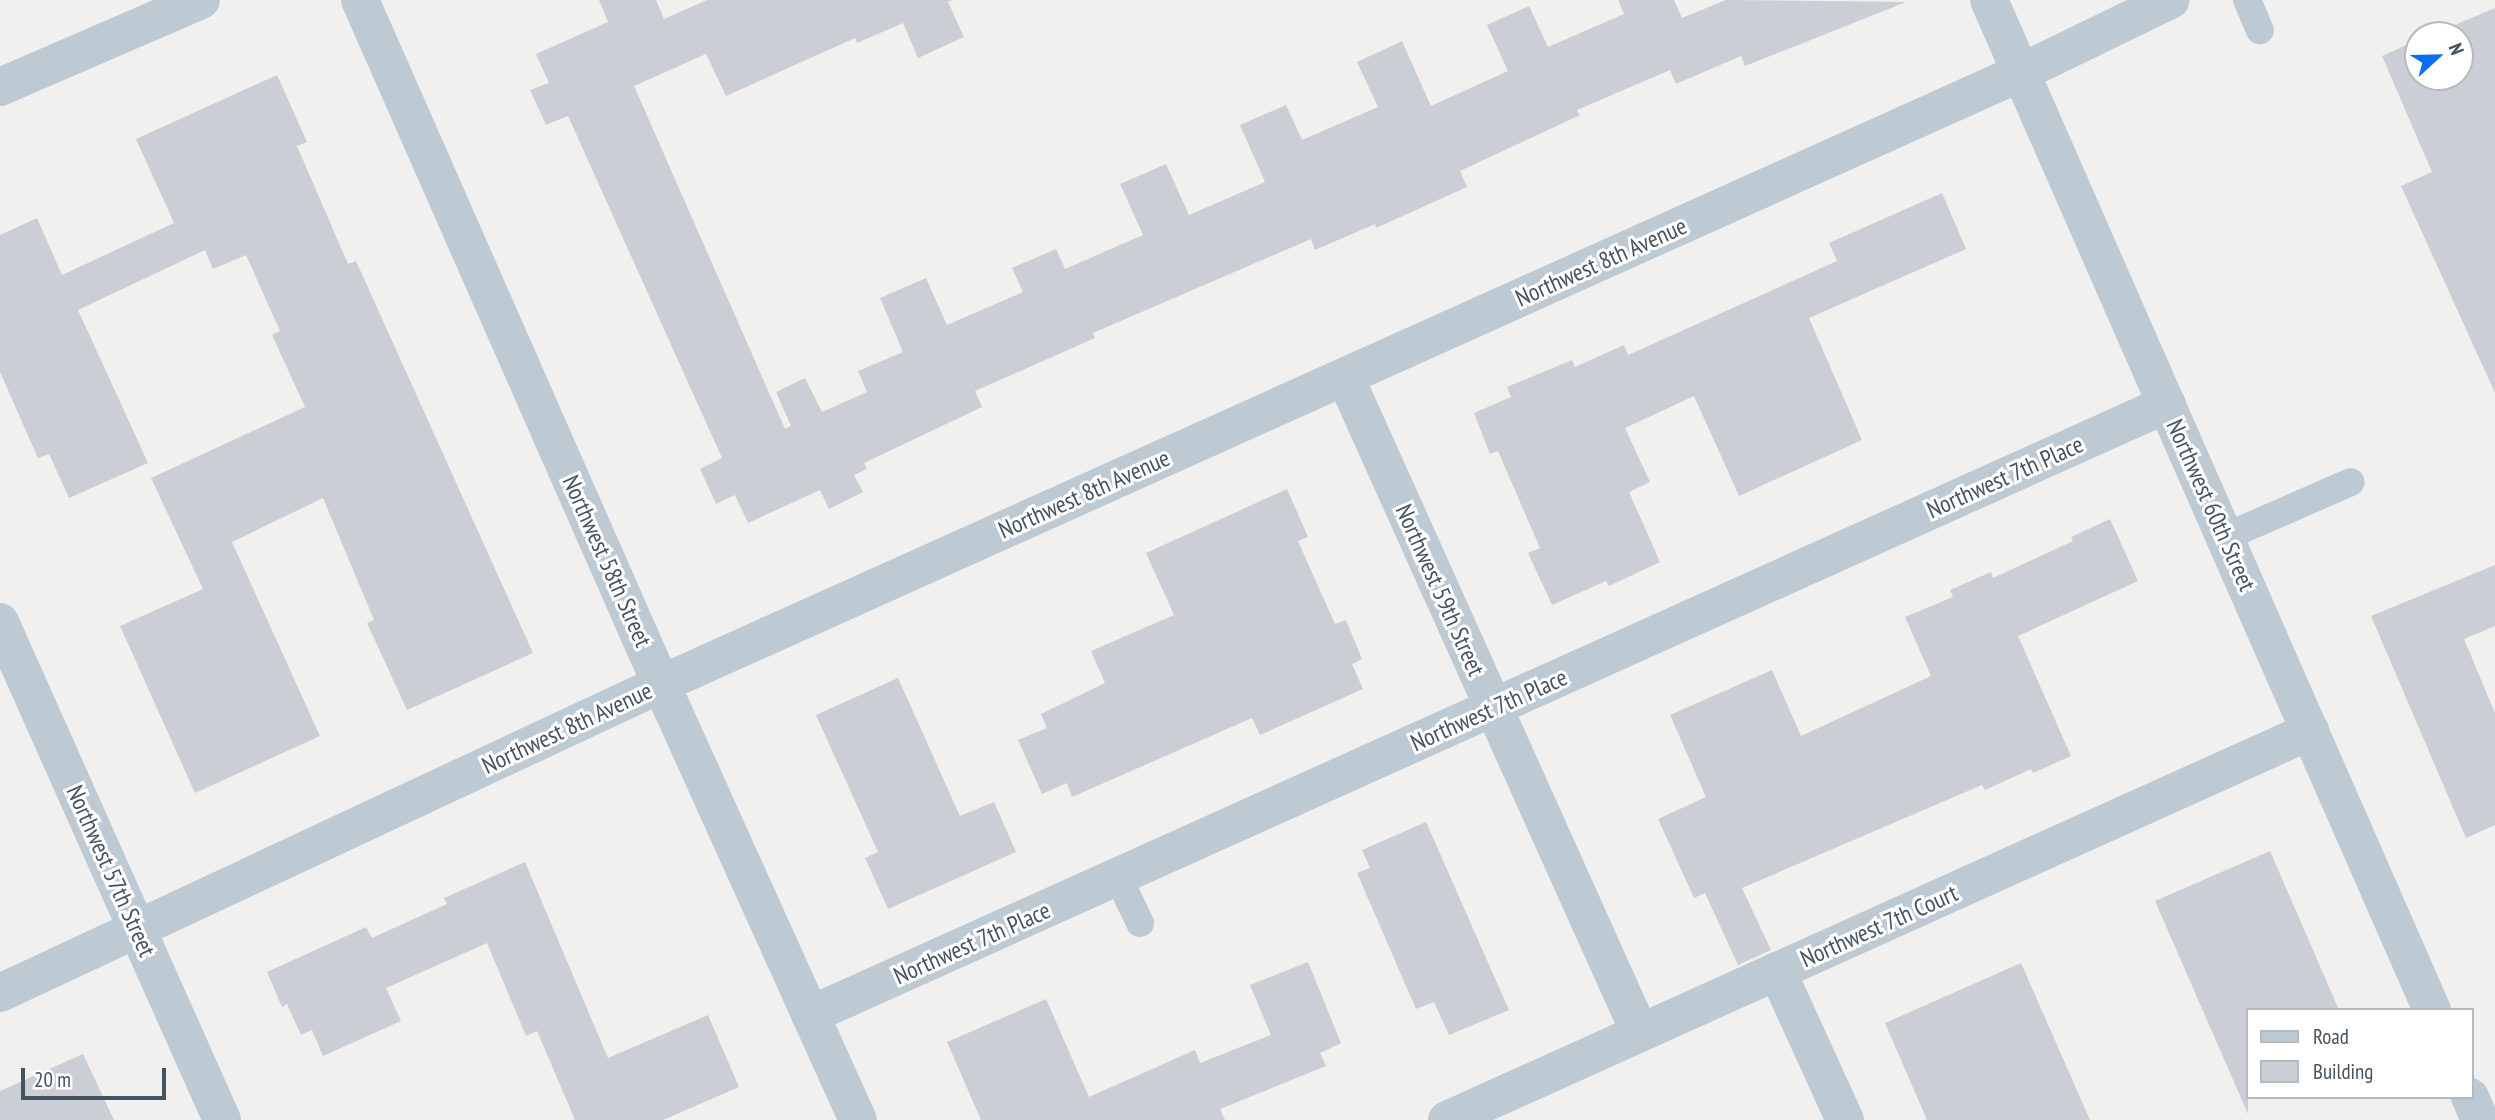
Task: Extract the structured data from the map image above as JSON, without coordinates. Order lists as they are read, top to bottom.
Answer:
{
  "streets": {
    "street": [
      "Northwest 8th Avenue",
      "Northwest 7th Place",
      "Northwest 60th Street",
      "Northwest 58th Street",
      "Northwest 59th Street",
      "Northwest 57th Street",
      "Northwest 7th Court"
    ]
  },
  "crossings": [
    ["Northwest 8th Avenue", "Northwest 60th Street"],
    ["Northwest 8th Avenue", "Northwest 58th Street"],
    ["Northwest 8th Avenue", "Northwest 59th Street"],
    ["Northwest 8th Avenue", "Northwest 57th Street"],
    ["Northwest 7th Place", "Northwest 60th Street"],
    ["Northwest 7th Place", "Northwest 58th Street"],
    ["Northwest 7th Place", "Northwest 59th Street"],
    ["Northwest 60th Street", "Northwest 7th Court"],
    ["Northwest 59th Street", "Northwest 7th Court"]
  ],
  "legend": ["Road", "Building"],
  "scale_bar": "20 m",
  "north": "right"
}
